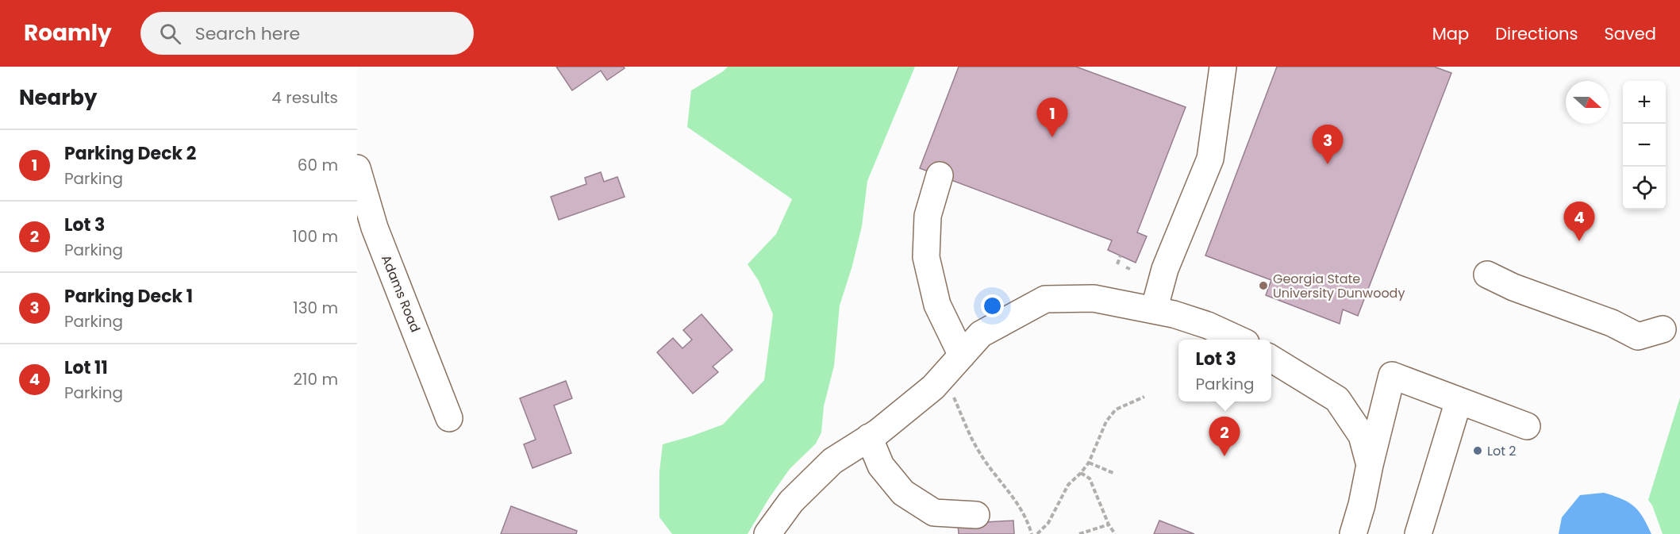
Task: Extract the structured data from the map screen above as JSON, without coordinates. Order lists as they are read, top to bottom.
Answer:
{
  "streets": {
    "street": ["Adams Road"]
  },
  "places": ["Georgia State University Dunwoody", "Lot 2"],
  "north": "right",
  "page": {
    "header": "Roamly",
    "search": "Search here",
    "nav": ["Map", "Directions", "Saved"],
    "heading": ["Nearby", "4 results"],
    "map_buttons": ["+", "−"],
    "pins": [
      "1",
      "3",
      "4",
      "2"
    ],
    "list": [
      {
        "mark": "1",
        "name": "Parking Deck 2",
        "note": "Parking",
        "value": "60 m"
      },
      {
        "mark": "2",
        "name": "Lot 3",
        "note": "Parking",
        "value": "100 m"
      },
      {
        "mark": "3",
        "name": "Parking Deck 1",
        "note": "Parking",
        "value": "130 m"
      },
      {
        "mark": "4",
        "name": "Lot 11",
        "note": "Parking",
        "value": "210 m"
      }
    ],
    "popup": ["Lot 3", "Parking"]
  }
}
